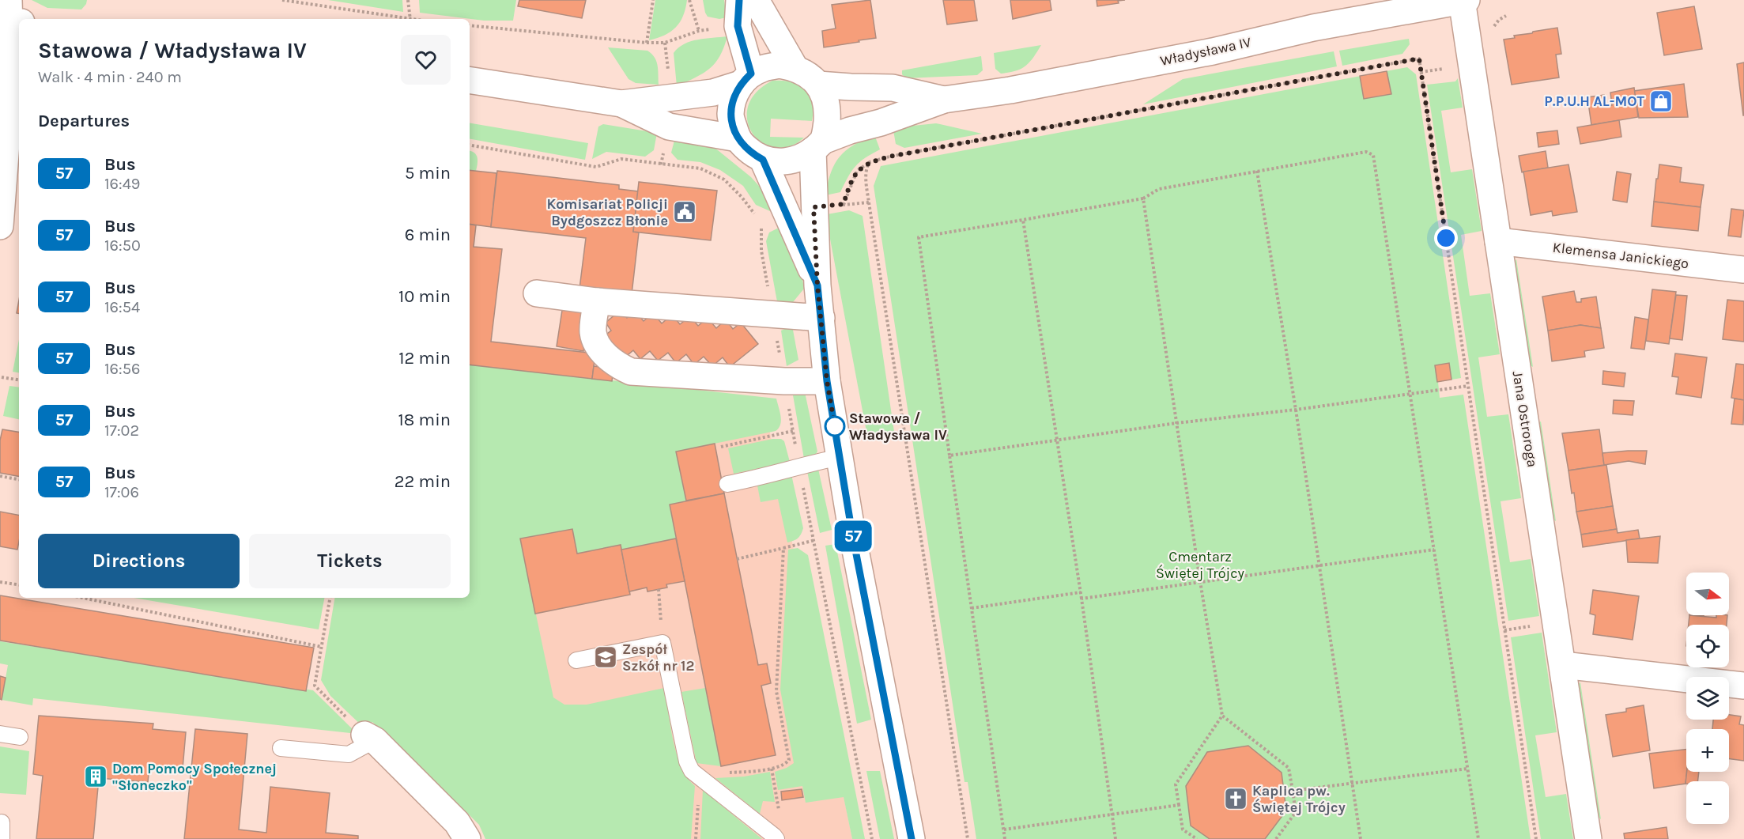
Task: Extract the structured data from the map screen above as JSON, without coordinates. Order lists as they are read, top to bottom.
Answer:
{
  "streets": {
    "street": ["Władysława IV", "Klemensa Janickiego", "Jana Ostroroga"]
  },
  "crossings": [
    ["Władysława IV", "Jana Ostroroga"],
    ["Klemensa Janickiego", "Jana Ostroroga"]
  ],
  "parks": ["Cmentarz Świętej Trójcy"],
  "places": {
    "shop": ["P.P.U.H AL-MOT"],
    "public building": ["Komisariat Policji Bydgoszcz Błonie"],
    "other": ["Stawowa / Władysława IV"],
    "school or university": ["Zespół Szkół nr 12"],
    "building": ["Dom Pomocy Społecznej \"Słoneczko\""],
    "church": ["Kaplica pw. Świętej Trójcy"]
  },
  "lines": ["bus line 57"],
  "north": "right",
  "page": {
    "on_map": "57",
    "heading": [
      ["Stawowa / Władysława IV", "Walk · 4 min · 240 m"],
      "Departures"
    ],
    "list": [
      {
        "mark": "57",
        "name": "Bus",
        "note": "16:49",
        "value": "5 min"
      },
      {
        "mark": "57",
        "name": "Bus",
        "note": "16:50",
        "value": "6 min"
      },
      {
        "mark": "57",
        "name": "Bus",
        "note": "16:54",
        "value": "10 min"
      },
      {
        "mark": "57",
        "name": "Bus",
        "note": "16:56",
        "value": "12 min"
      },
      {
        "mark": "57",
        "name": "Bus",
        "note": "17:02",
        "value": "18 min"
      },
      {
        "mark": "57",
        "name": "Bus",
        "note": "17:06",
        "value": "22 min"
      }
    ],
    "buttons": ["Directions", "Tickets"],
    "map_buttons": ["+", "−"]
  }
}
